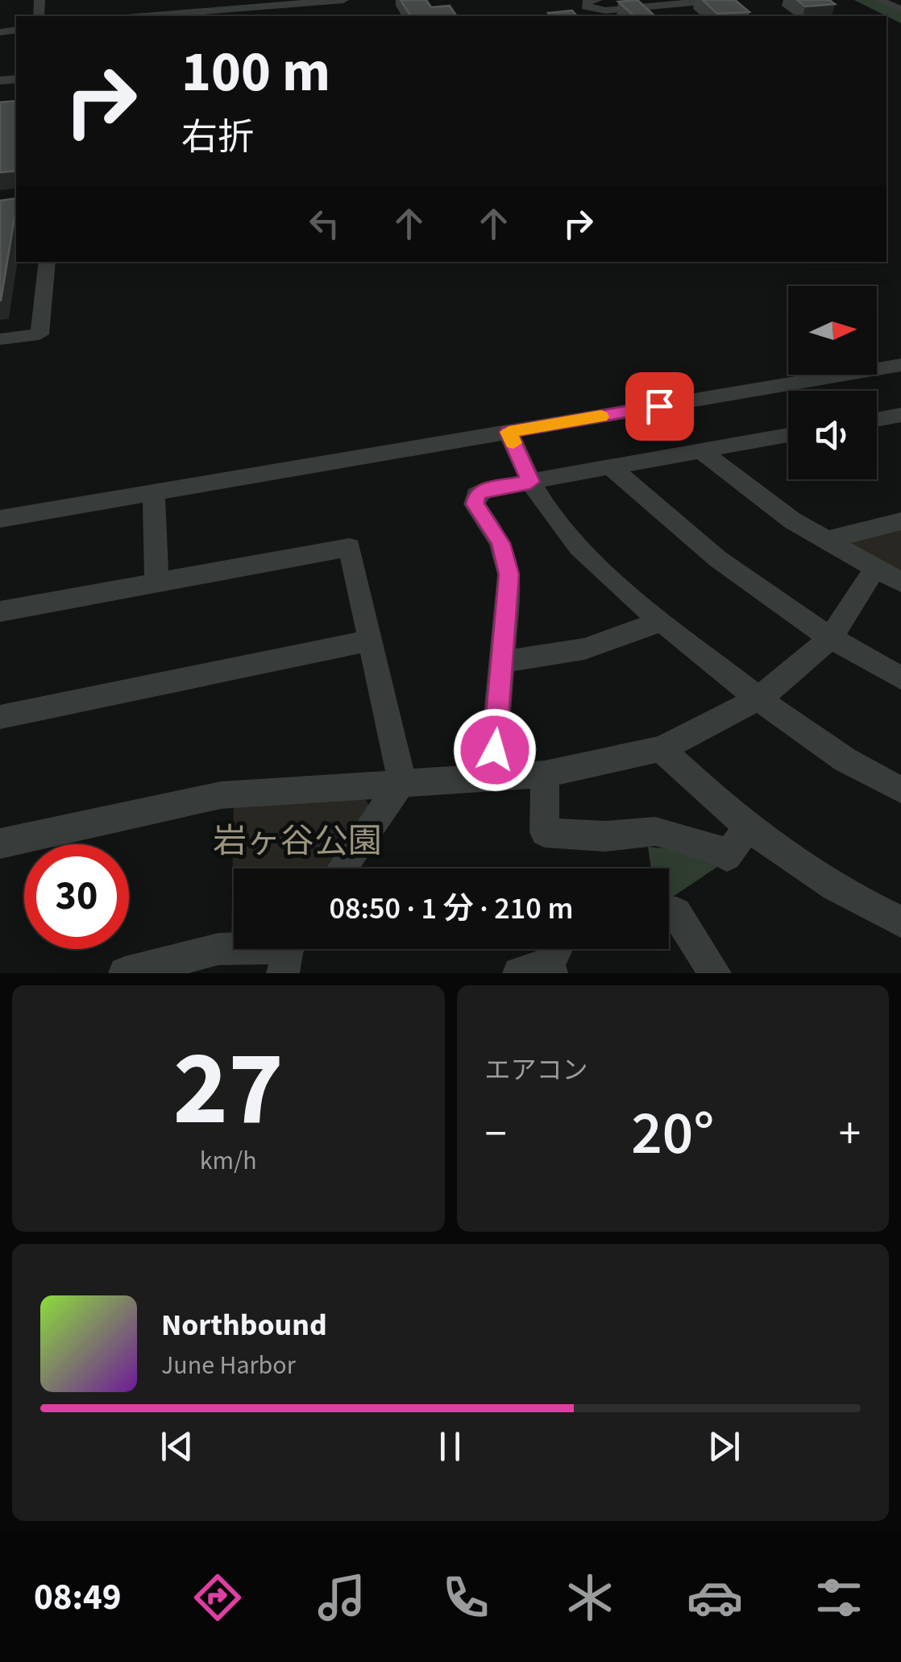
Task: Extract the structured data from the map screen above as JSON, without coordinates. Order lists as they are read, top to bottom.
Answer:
{
  "parks": ["岩ヶ谷公園"],
  "north": "right",
  "page": {
    "turn": ["100 m", "右折"],
    "limit": "30",
    "trip": "08:50 · 1 分 · 210 m",
    "tile": [
      ["27", "km/h"],
      "エアコン"
    ],
    "heat": ["−", "20°", "+"],
    "song": ["Northbound", "June Harbor"],
    "tabs": "08:49"
  }
}
